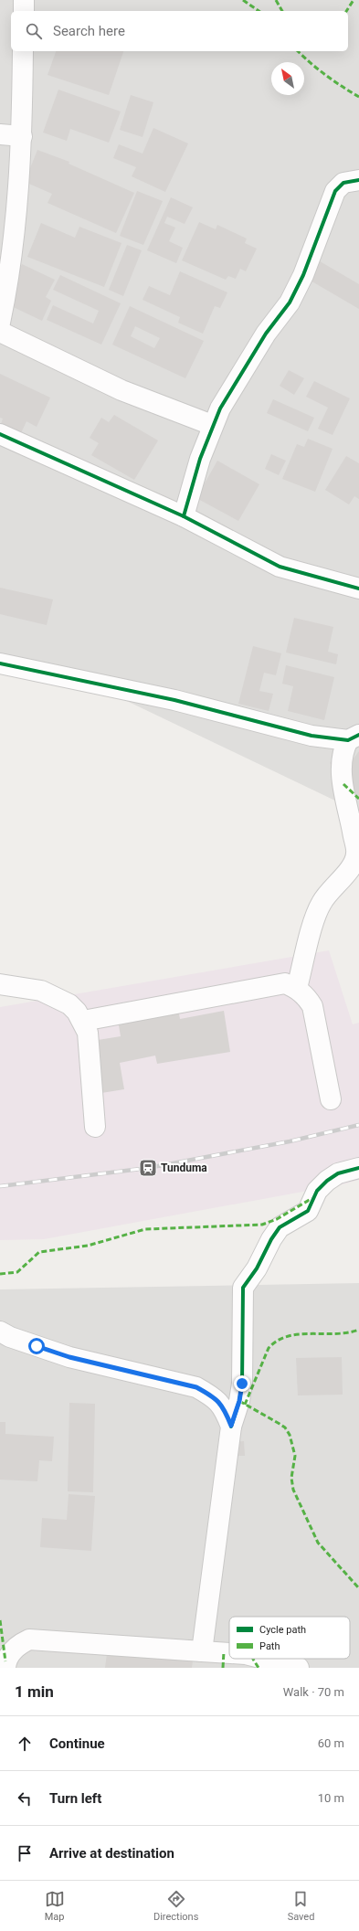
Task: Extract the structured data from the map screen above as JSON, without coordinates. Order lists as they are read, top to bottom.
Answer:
{
  "places": {
    "station": ["Tunduma"]
  },
  "legend": ["Cycle path", "Path"],
  "north": "top left",
  "page": {
    "search": "Search here",
    "heading": ["1 min", "Walk · 70 m"],
    "list": [
      ["Continue", "60 m"],
      ["Turn left", "10 m"],
      "Arrive at destination"
    ],
    "nav": ["Map", "Directions", "Saved"]
  }
}
